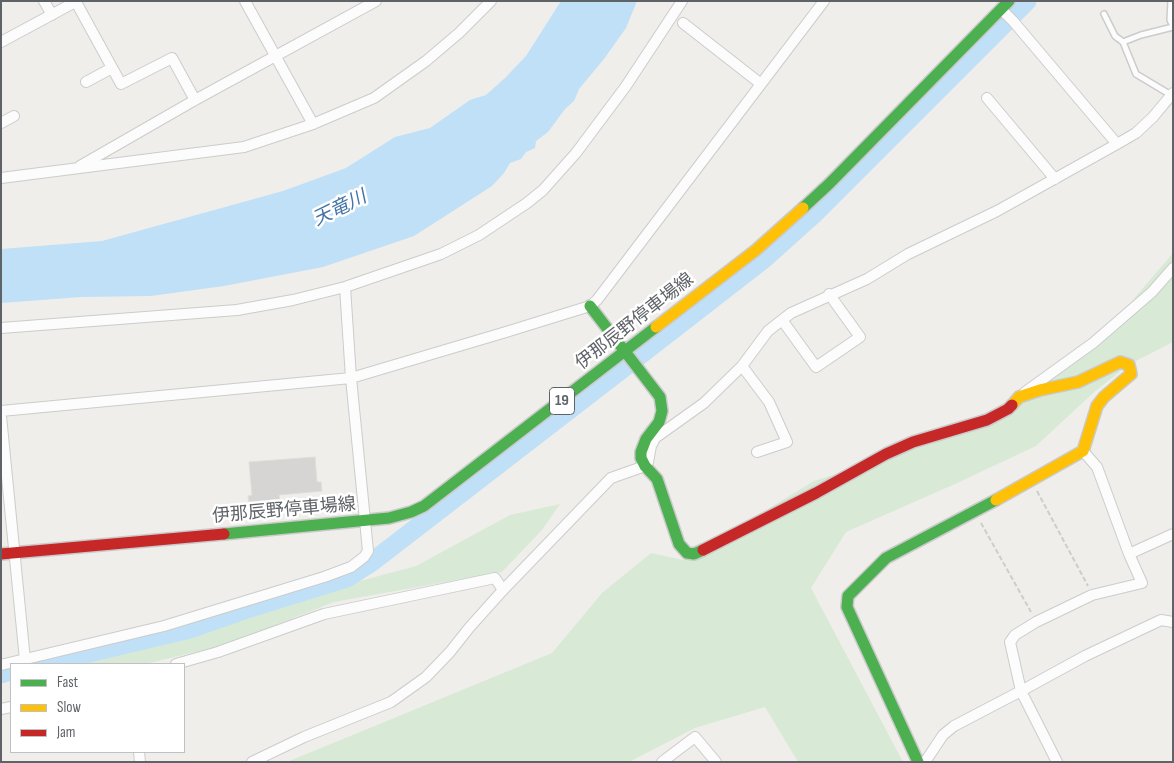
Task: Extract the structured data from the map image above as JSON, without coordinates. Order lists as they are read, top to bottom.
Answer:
{
  "streets": {
    "street": ["伊那辰野停車場線", "19"]
  },
  "water": ["天竜川"],
  "legend": ["Fast", "Slow", "Jam"]
}
